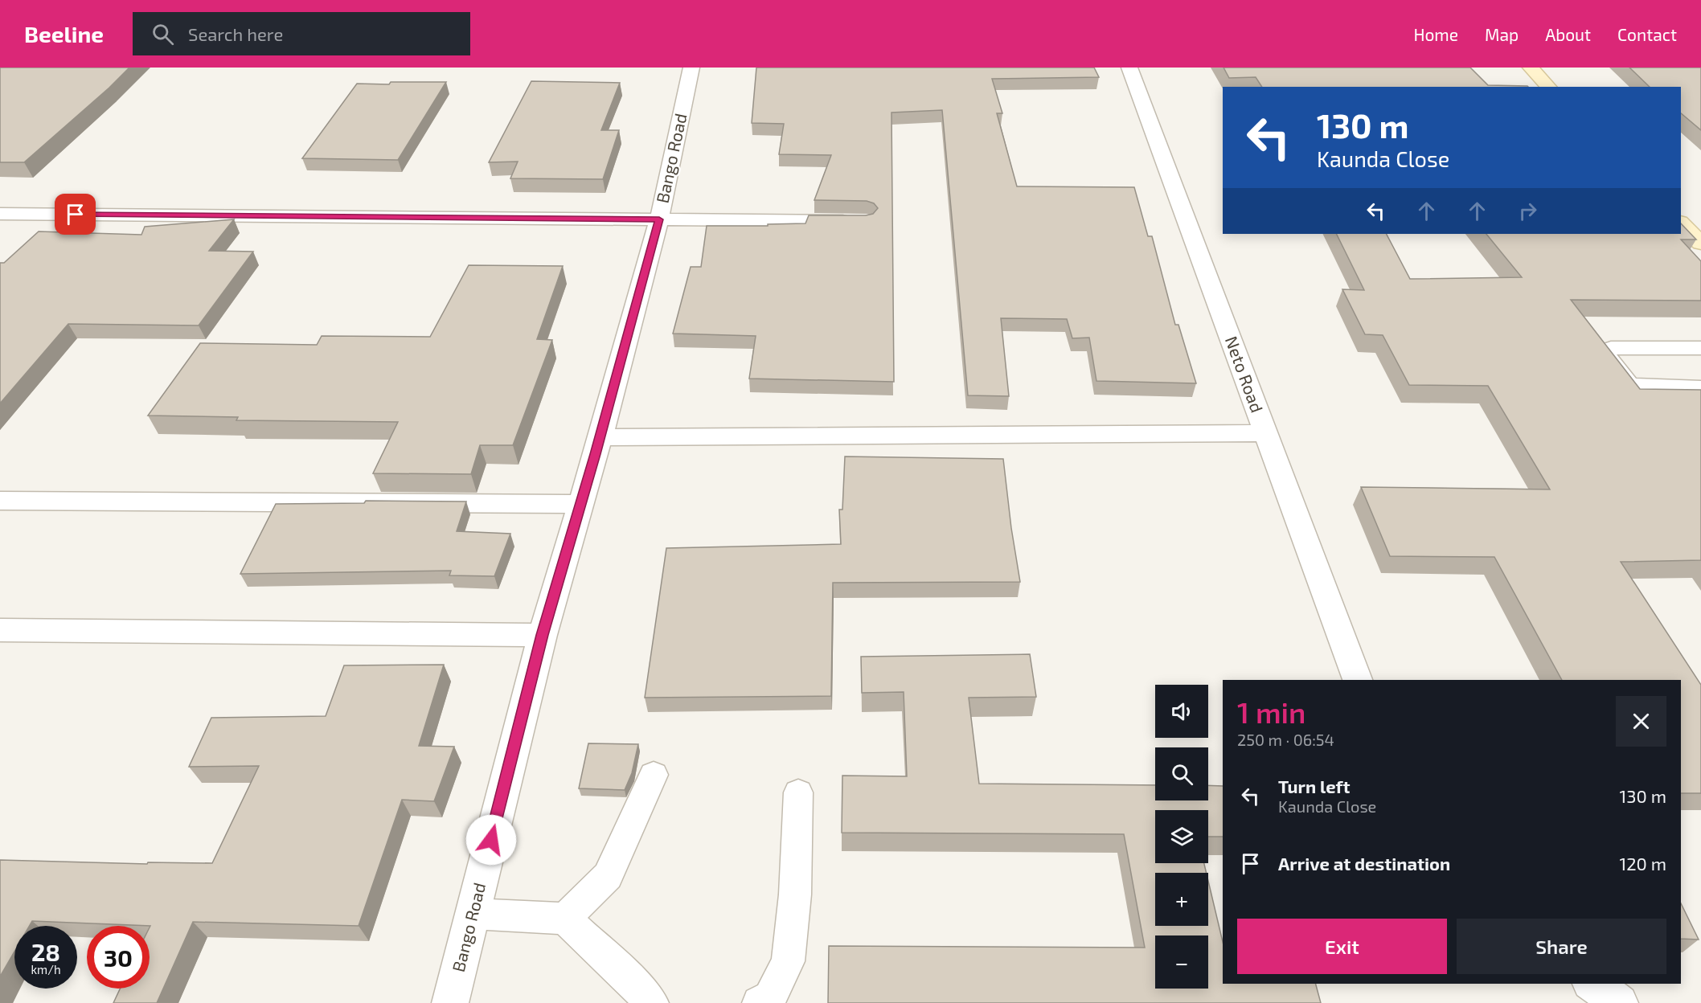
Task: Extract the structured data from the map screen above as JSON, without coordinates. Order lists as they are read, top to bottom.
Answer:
{
  "streets": {
    "street": ["Bango Road", "Neto Road"]
  },
  "page": {
    "header": "Beeline",
    "search": "Search here",
    "nav": [
      "Home",
      "Map",
      "About",
      "Contact"
    ],
    "turn": ["130 m", "Kaunda Close"],
    "heading": ["1 min", "250 m · 06:54"],
    "map_buttons": ["+", "−"],
    "list": [
      {
        "name": "Turn left",
        "note": "Kaunda Close",
        "value": "130 m"
      },
      {
        "name": "Arrive at destination",
        "value": "120 m"
      }
    ],
    "buttons": ["Exit", "Share"],
    "speed": "28 km/h",
    "limit": "30"
  }
}
